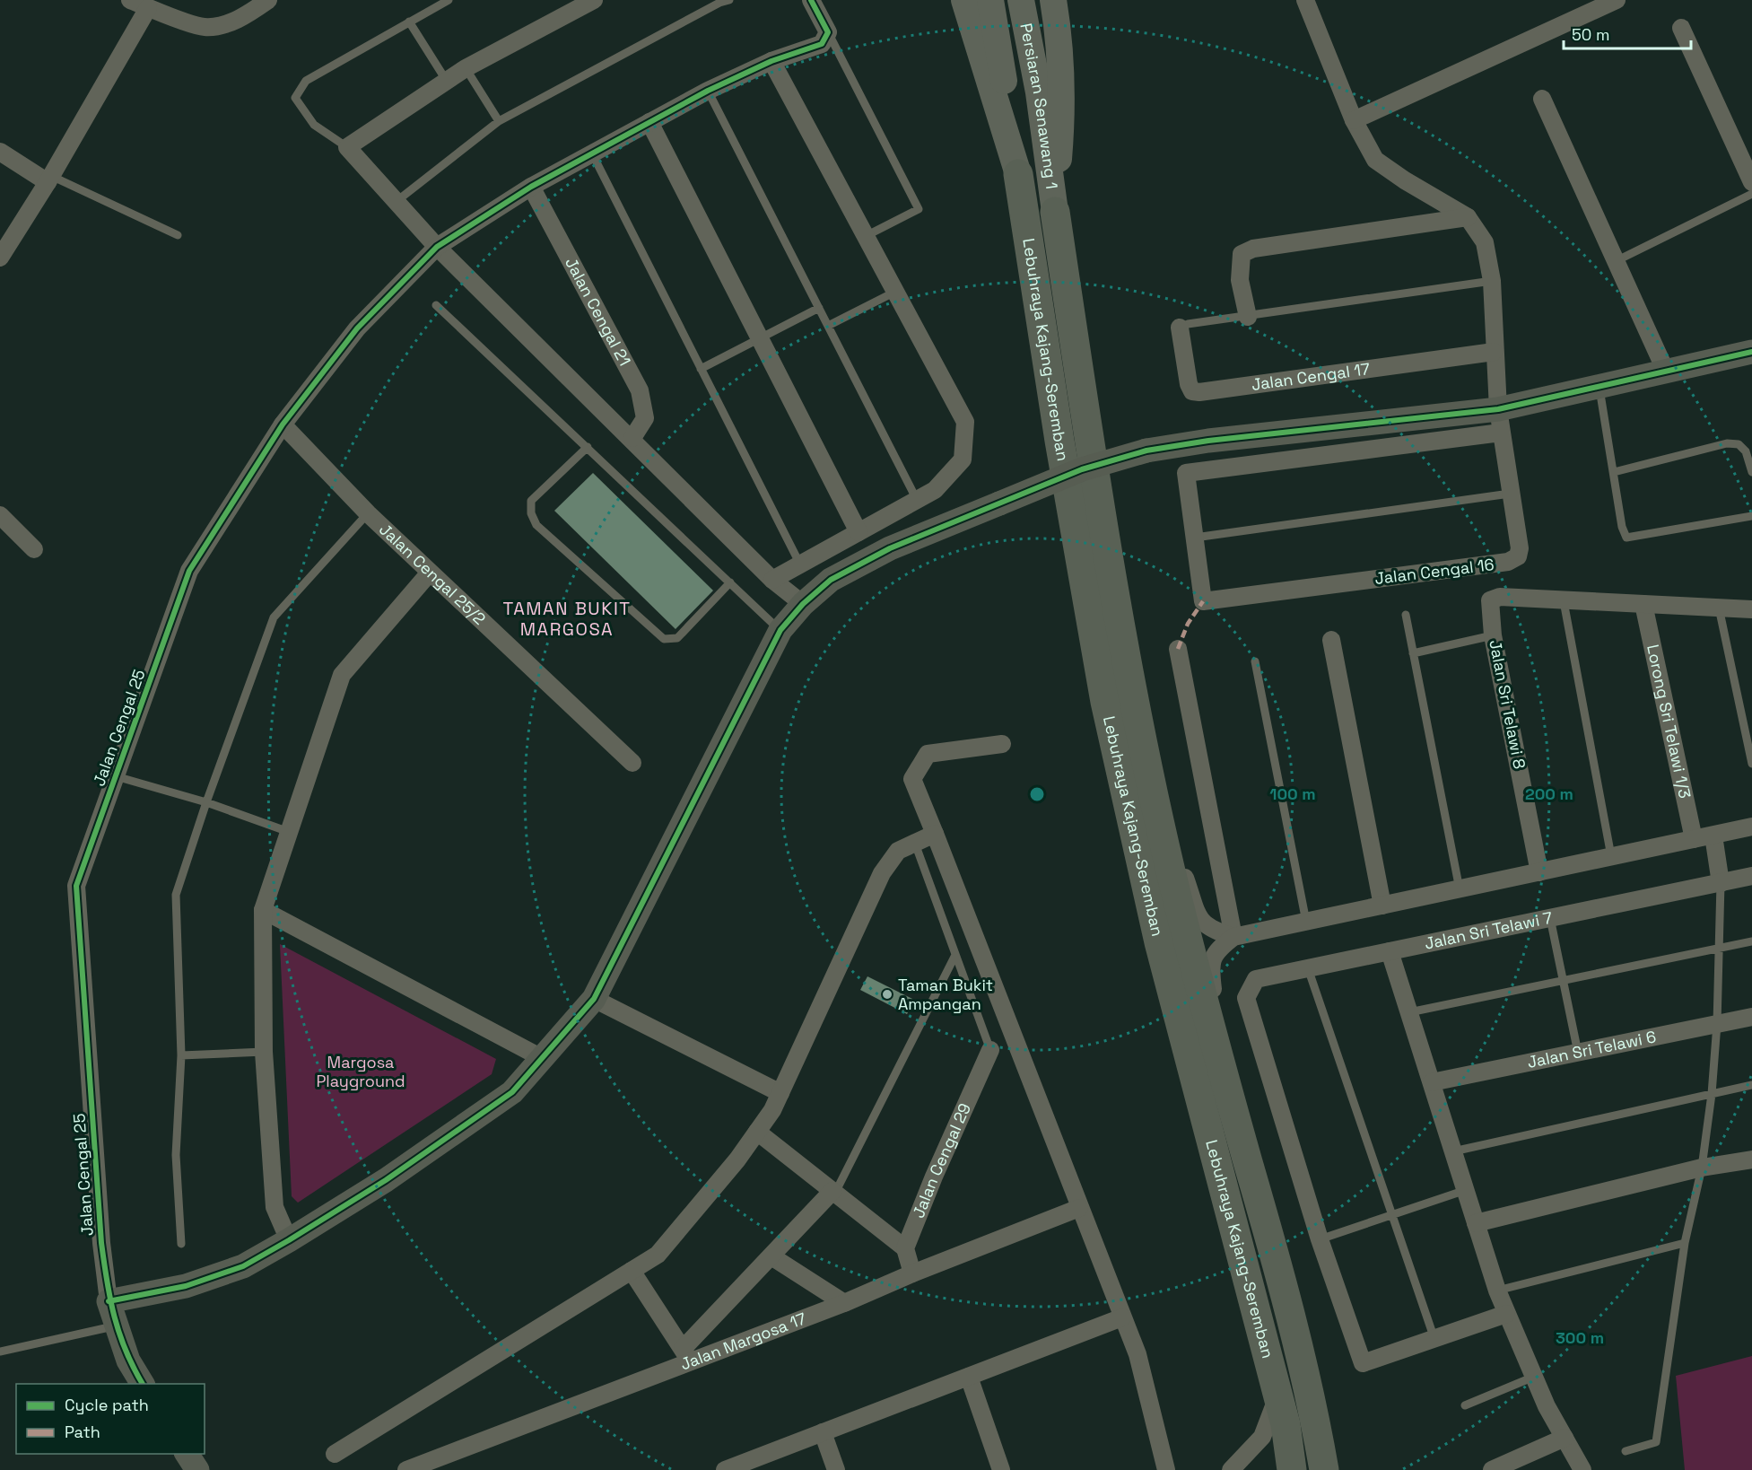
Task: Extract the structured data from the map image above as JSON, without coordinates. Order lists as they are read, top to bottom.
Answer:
{
  "streets": {
    "highway": ["Lebuhraya Kajang-Seremban"],
    "main road": ["Persiaran Senawang 1"],
    "street": [
      "Jalan Cengal 21",
      "Jalan Cengal 17",
      "Jalan Cengal 16",
      "Jalan Cengal 25/2",
      "Jalan Sri Telawi 8",
      "Lorong Sri Telawi 1/3",
      "Jalan Cengal 25",
      "Jalan Sri Telawi 7",
      "Jalan Sri Telawi 6",
      "Jalan Cengal 29",
      "Jalan Margosa 17"
    ]
  },
  "crossings": [
    ["Persiaran Senawang 1", "Lebuhraya Kajang-Seremban"],
    ["Jalan Cengal 21", "Jalan Cengal 25"],
    ["Jalan Cengal 17", "Jalan Cengal 16"],
    ["Jalan Cengal 25/2", "Jalan Cengal 25"]
  ],
  "districts": ["TAMAN BUKIT MARGOSA"],
  "parks": ["Margosa Playground"],
  "places": ["Taman Bukit Ampangan"],
  "legend": ["Cycle path", "Path"],
  "scale_bar": "50 m",
  "rings": ["100 m", "200 m", "300 m"]
}
